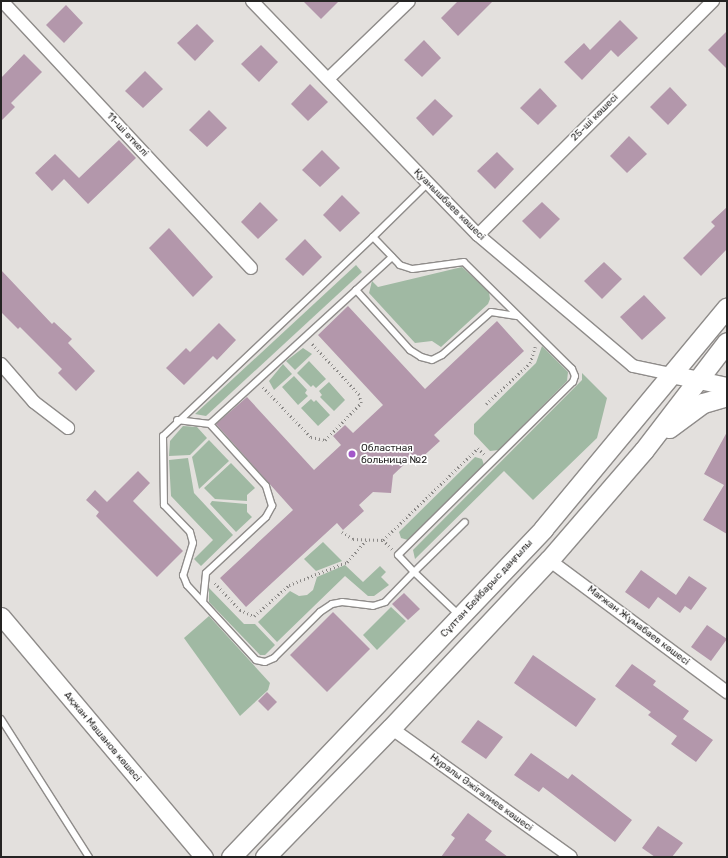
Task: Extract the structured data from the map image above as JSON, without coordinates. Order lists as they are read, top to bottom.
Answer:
{
  "streets": {
    "main road": ["Сұлтан Бейбарыс даңғылы"],
    "street": [
      "25-ші көшесі",
      "11-ші өткелі",
      "Қуанышбаев көшесі",
      "Мағжан Жұмабаев көшесі",
      "Ақжан Машанов көшесі",
      "Нұралы Әжiгалиев көшесi"
    ]
  },
  "crossings": [
    ["25-ші көшесі", "Қуанышбаев көшесі"],
    ["Қуанышбаев көшесі", "Сұлтан Бейбарыс даңғылы"]
  ],
  "places": ["Областная больница №2"]
}
